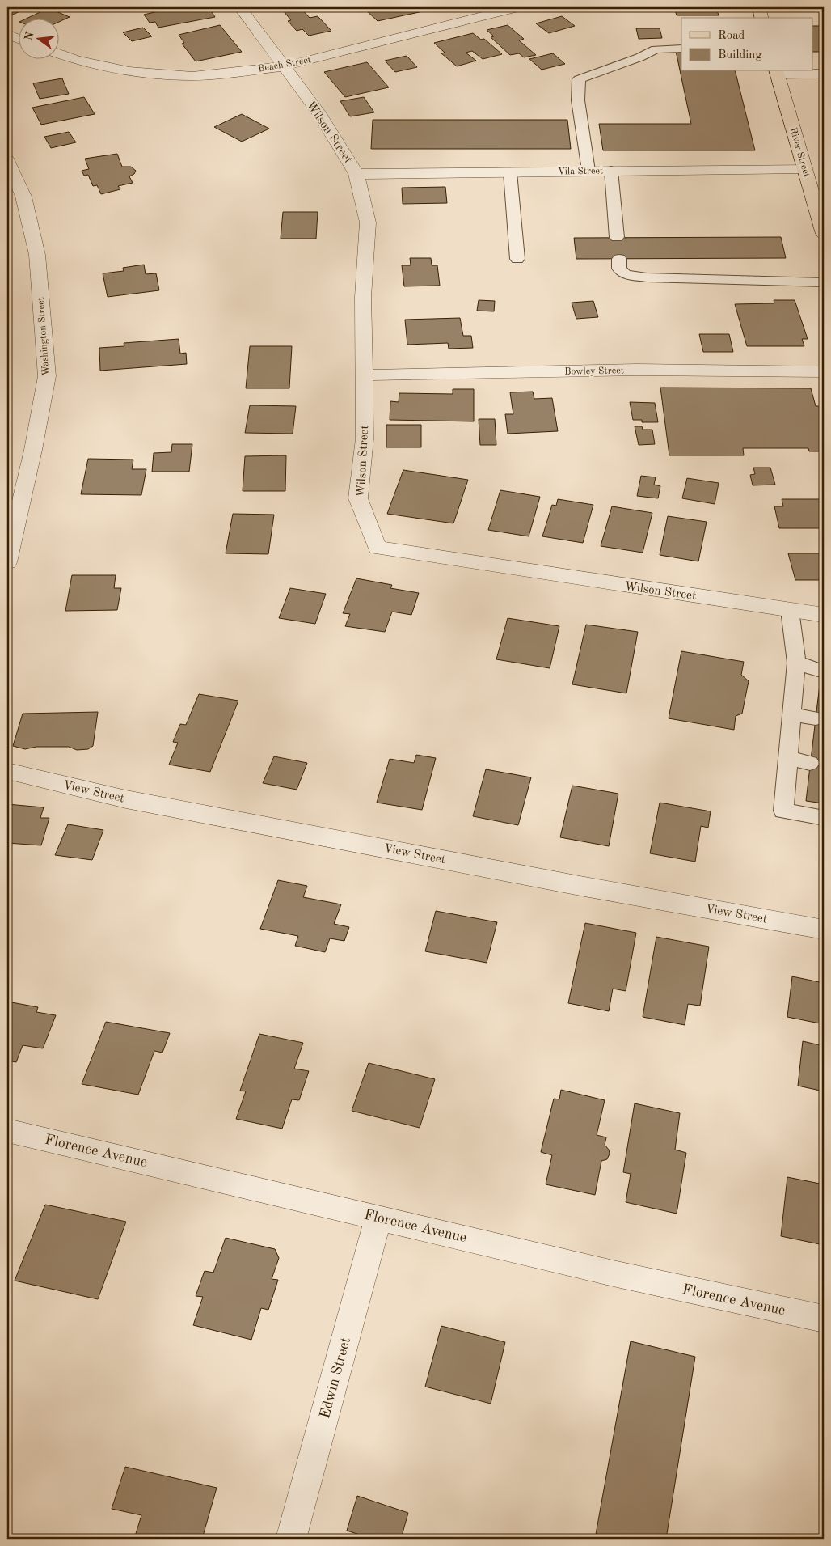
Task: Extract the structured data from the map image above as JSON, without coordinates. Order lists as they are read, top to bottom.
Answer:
{
  "streets": {
    "main road": ["River Street"],
    "street": [
      "Beach Street",
      "Wilson Street",
      "Vila Street",
      "Washington Street",
      "Bowley Street",
      "View Street",
      "Florence Avenue",
      "Edwin Street"
    ]
  },
  "crossings": [
    ["Beach Street", "Wilson Street"],
    ["Wilson Street", "Vila Street"],
    ["Wilson Street", "Bowley Street"],
    ["River Street", "Vila Street"],
    ["Florence Avenue", "Edwin Street"]
  ],
  "legend": ["Road", "Building"],
  "north": "left"
}
